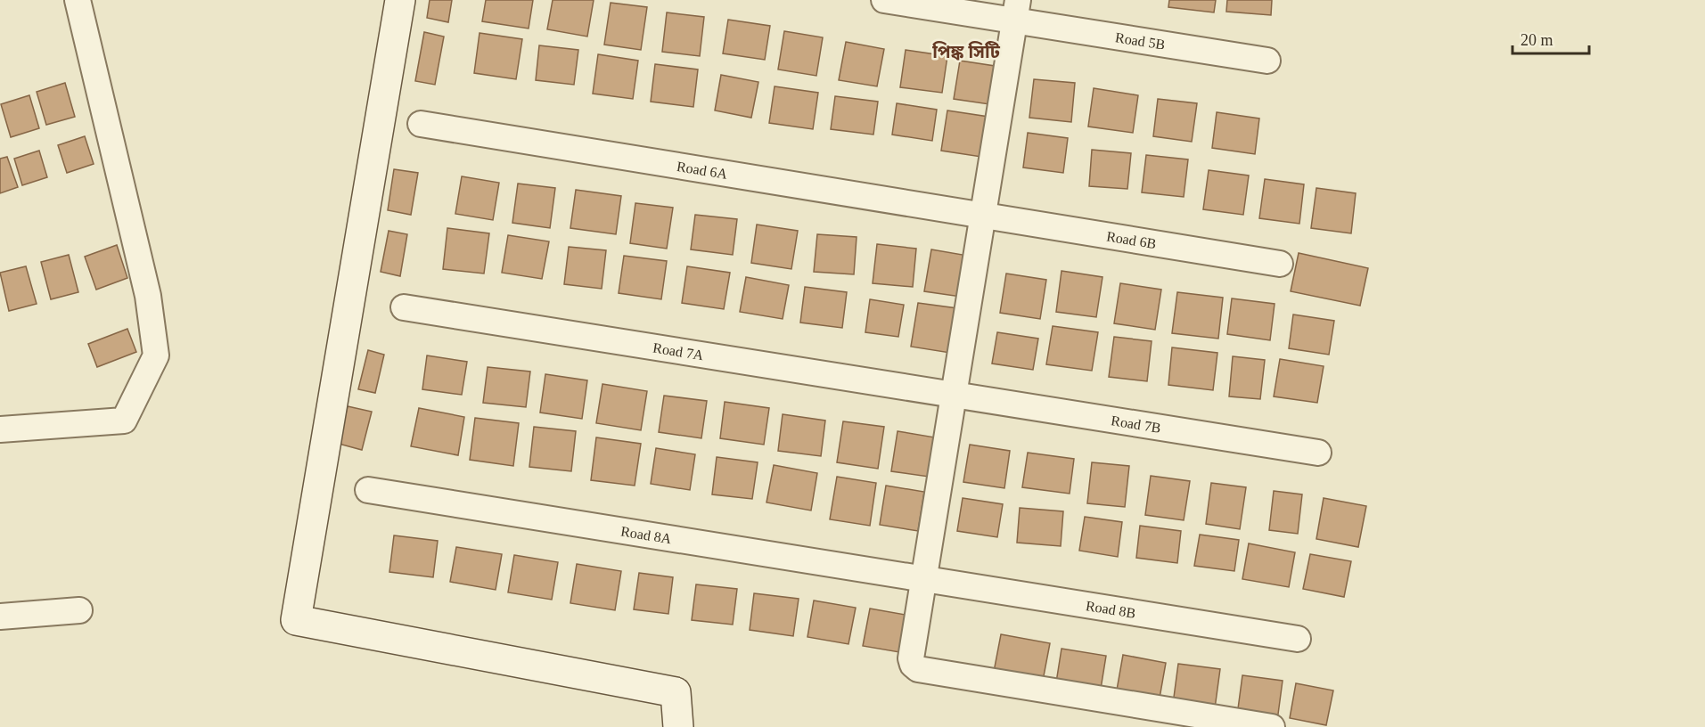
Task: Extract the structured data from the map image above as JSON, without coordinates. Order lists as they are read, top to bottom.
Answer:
{
  "streets": {
    "street": [
      "Road 5B",
      "Road 6A",
      "Road 6B",
      "Road 7A",
      "Road 7B",
      "Road 8A",
      "Road 8B"
    ]
  },
  "crossings": [
    ["Road 6A", "Road 6B"],
    ["Road 7A", "Road 7B"],
    ["Road 8A", "Road 8B"]
  ],
  "districts": ["পিঙ্ক সিটি"],
  "scale_bar": "20 m"
}
